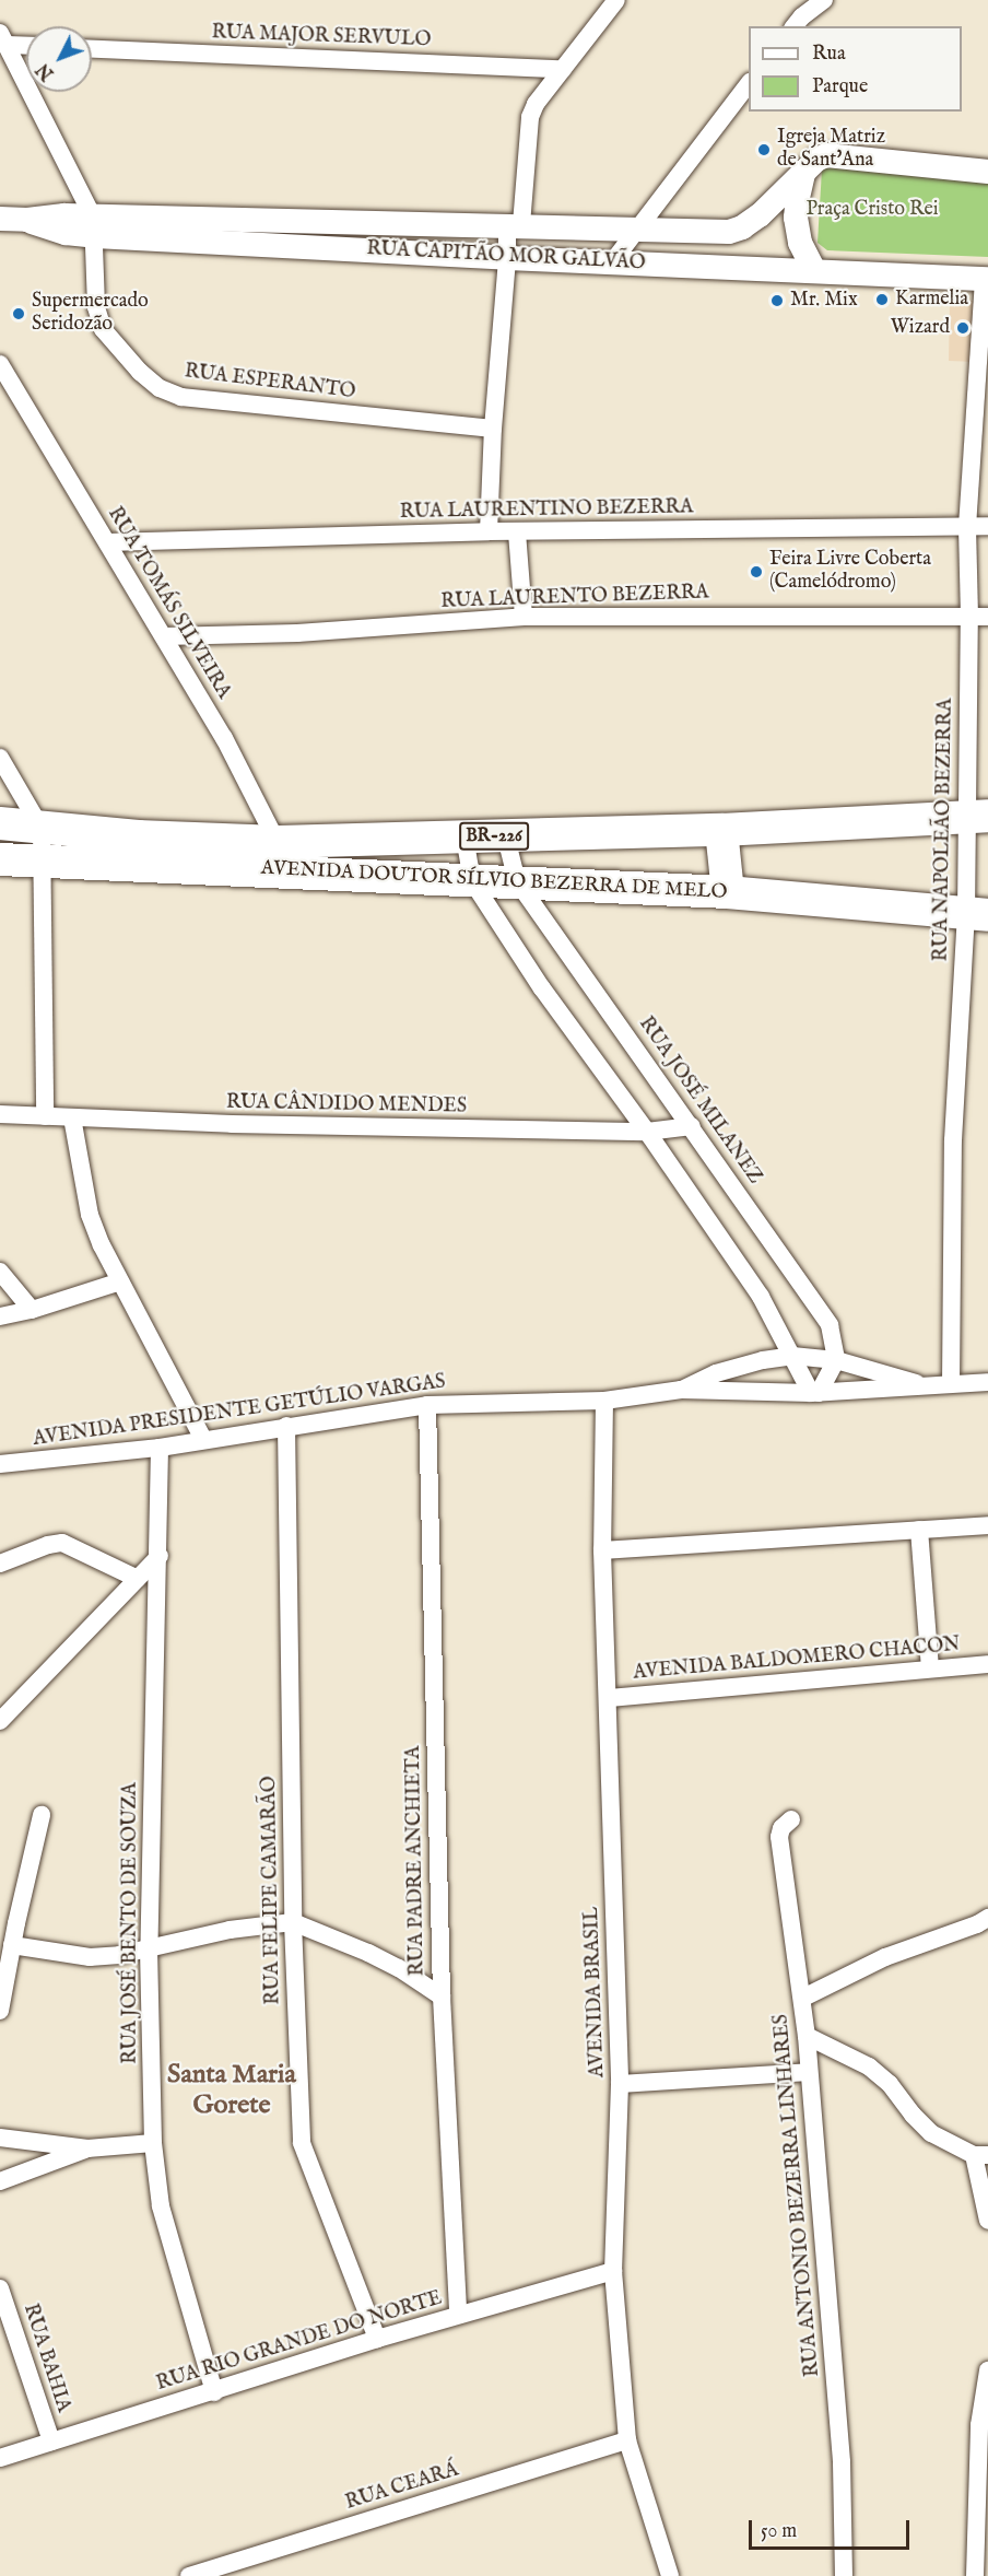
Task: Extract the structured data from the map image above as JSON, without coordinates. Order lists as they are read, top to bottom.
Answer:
{
  "streets": {
    "highway": ["BR-226", "AVENIDA DOUTOR SÍLVIO BEZERRA DE MELO"],
    "street": [
      "RUA MAJOR SERVULO",
      "RUA CAPITÃO MOR GALVÃO",
      "RUA ESPERANTO",
      "RUA LAURENTINO BEZERRA",
      "RUA LAURENTO BEZERRA",
      "RUA TOMÁS SILVEIRA",
      "RUA NAPOLEÃO BEZERRA",
      "RUA JOSÉ MILANEZ",
      "RUA CÂNDIDO MENDES",
      "AVENIDA PRESIDENTE GETÚLIO VARGAS",
      "AVENIDA BALDOMERO CHACON",
      "RUA PADRE ANCHIETA",
      "RUA FELIPE CAMARÃO",
      "RUA JOSÉ BENTO DE SOUZA",
      "AVENIDA BRASIL",
      "RUA ANTONIO BEZERRA LINHARES",
      "RUA RIO GRANDE DO NORTE",
      "RUA BAHIA",
      "RUA CEARÁ"
    ]
  },
  "crossings": [
    ["RUA CAPITÃO MOR GALVÃO", "RUA ESPERANTO"],
    ["RUA CAPITÃO MOR GALVÃO", "RUA NAPOLEÃO BEZERRA"],
    ["RUA LAURENTINO BEZERRA", "RUA TOMÁS SILVEIRA"],
    ["RUA LAURENTINO BEZERRA", "RUA NAPOLEÃO BEZERRA"],
    ["RUA LAURENTO BEZERRA", "RUA TOMÁS SILVEIRA"],
    ["RUA LAURENTO BEZERRA", "RUA NAPOLEÃO BEZERRA"],
    ["RUA TOMÁS SILVEIRA", "AVENIDA DOUTOR SÍLVIO BEZERRA DE MELO"],
    ["RUA NAPOLEÃO BEZERRA", "AVENIDA DOUTOR SÍLVIO BEZERRA DE MELO"],
    ["RUA NAPOLEÃO BEZERRA", "AVENIDA PRESIDENTE GETÚLIO VARGAS"],
    ["AVENIDA DOUTOR SÍLVIO BEZERRA DE MELO", "RUA JOSÉ MILANEZ"],
    ["RUA JOSÉ MILANEZ", "RUA CÂNDIDO MENDES"],
    ["RUA JOSÉ MILANEZ", "AVENIDA PRESIDENTE GETÚLIO VARGAS"],
    ["AVENIDA PRESIDENTE GETÚLIO VARGAS", "RUA PADRE ANCHIETA"],
    ["AVENIDA PRESIDENTE GETÚLIO VARGAS", "RUA FELIPE CAMARÃO"],
    ["AVENIDA PRESIDENTE GETÚLIO VARGAS", "RUA JOSÉ BENTO DE SOUZA"],
    ["AVENIDA PRESIDENTE GETÚLIO VARGAS", "AVENIDA BRASIL"],
    ["AVENIDA BALDOMERO CHACON", "AVENIDA BRASIL"],
    ["RUA PADRE ANCHIETA", "RUA RIO GRANDE DO NORTE"],
    ["RUA FELIPE CAMARÃO", "RUA RIO GRANDE DO NORTE"],
    ["RUA JOSÉ BENTO DE SOUZA", "RUA RIO GRANDE DO NORTE"],
    ["AVENIDA BRASIL", "RUA RIO GRANDE DO NORTE"],
    ["AVENIDA BRASIL", "RUA CEARÁ"],
    ["RUA RIO GRANDE DO NORTE", "RUA BAHIA"]
  ],
  "districts": ["Santa Maria Gorete"],
  "parks": ["Praça Cristo Rei"],
  "places": [
    "Igreja Matriz de Sant'Ana",
    "Karmelia",
    "Mr. Mix",
    "Supermercado Seridozão",
    "Wizard",
    "Feira Livre Coberta (Camelódromo)"
  ],
  "legend": ["Rua", "Parque"],
  "scale_bar": "50 m",
  "north": "bottom left"
}
